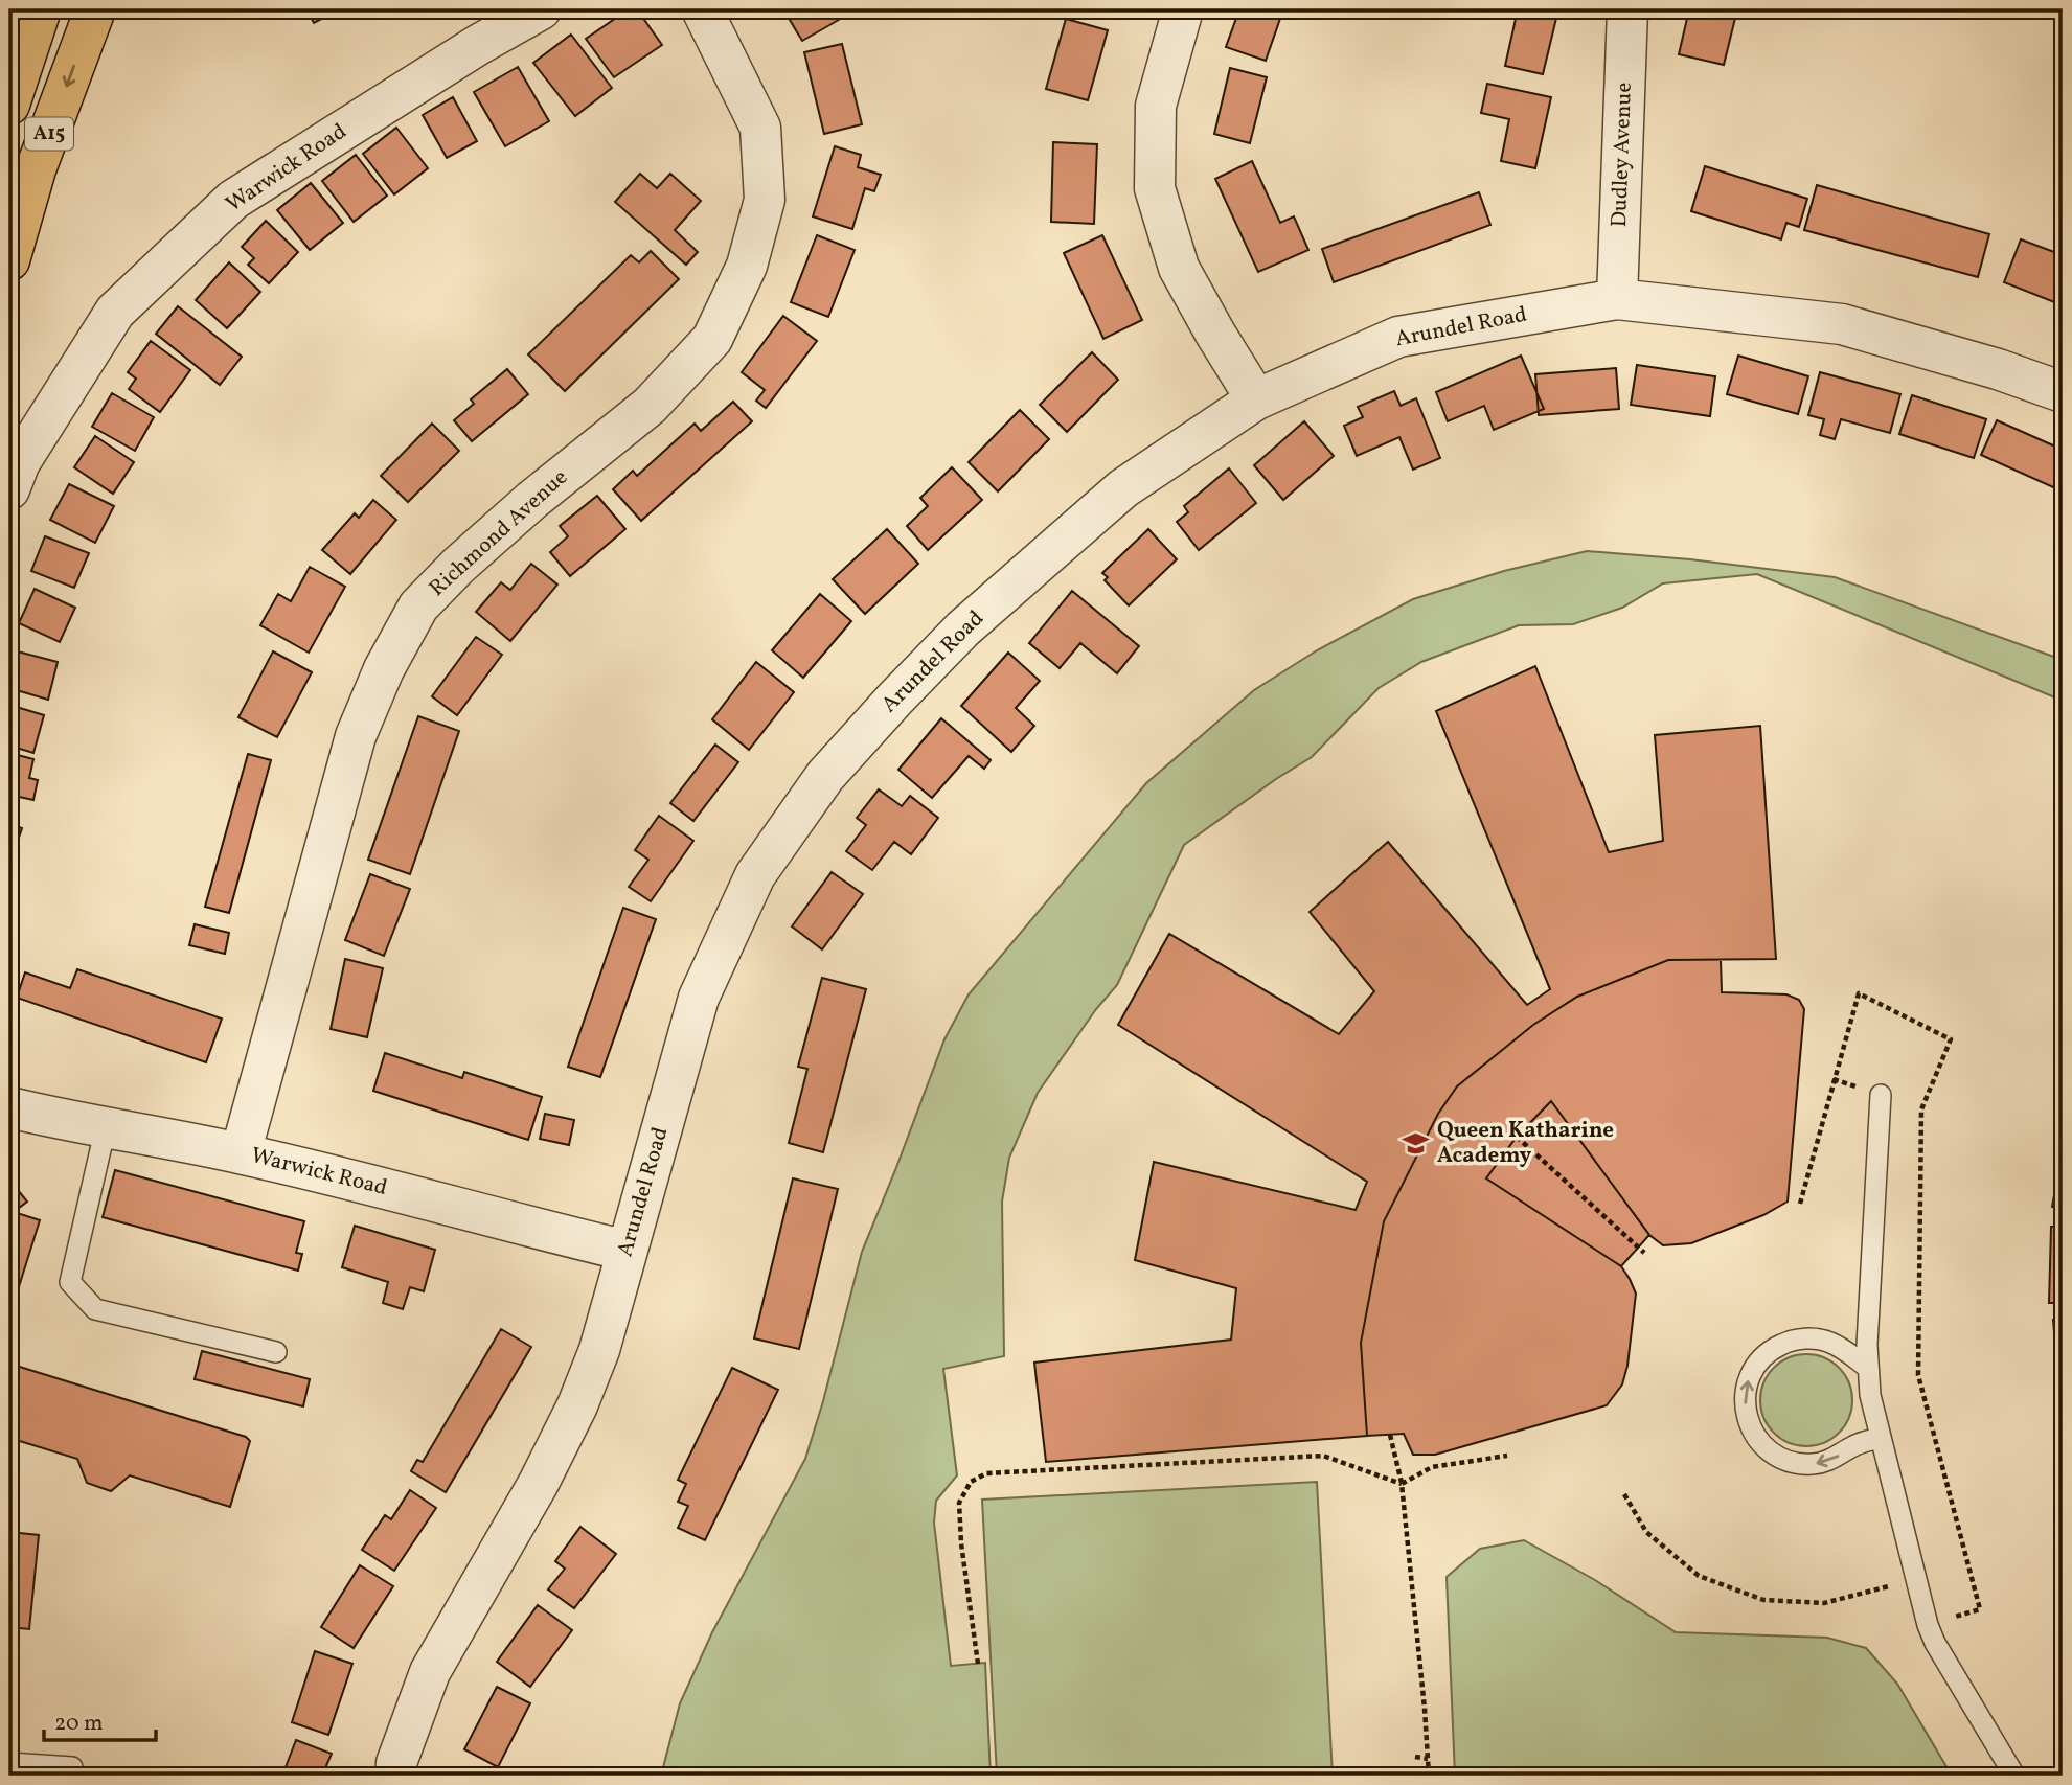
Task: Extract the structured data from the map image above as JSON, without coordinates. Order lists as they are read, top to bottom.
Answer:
{
  "streets": {
    "highway": ["A15"],
    "street": [
      "Dudley Avenue",
      "Warwick Road",
      "Arundel Road",
      "Richmond Avenue"
    ]
  },
  "crossings": [
    ["Dudley Avenue", "Arundel Road"],
    ["Warwick Road", "Arundel Road"],
    ["Warwick Road", "Richmond Avenue"]
  ],
  "places": {
    "school or university": ["Queen Katharine Academy"]
  },
  "scale_bar": "20 m"
}
